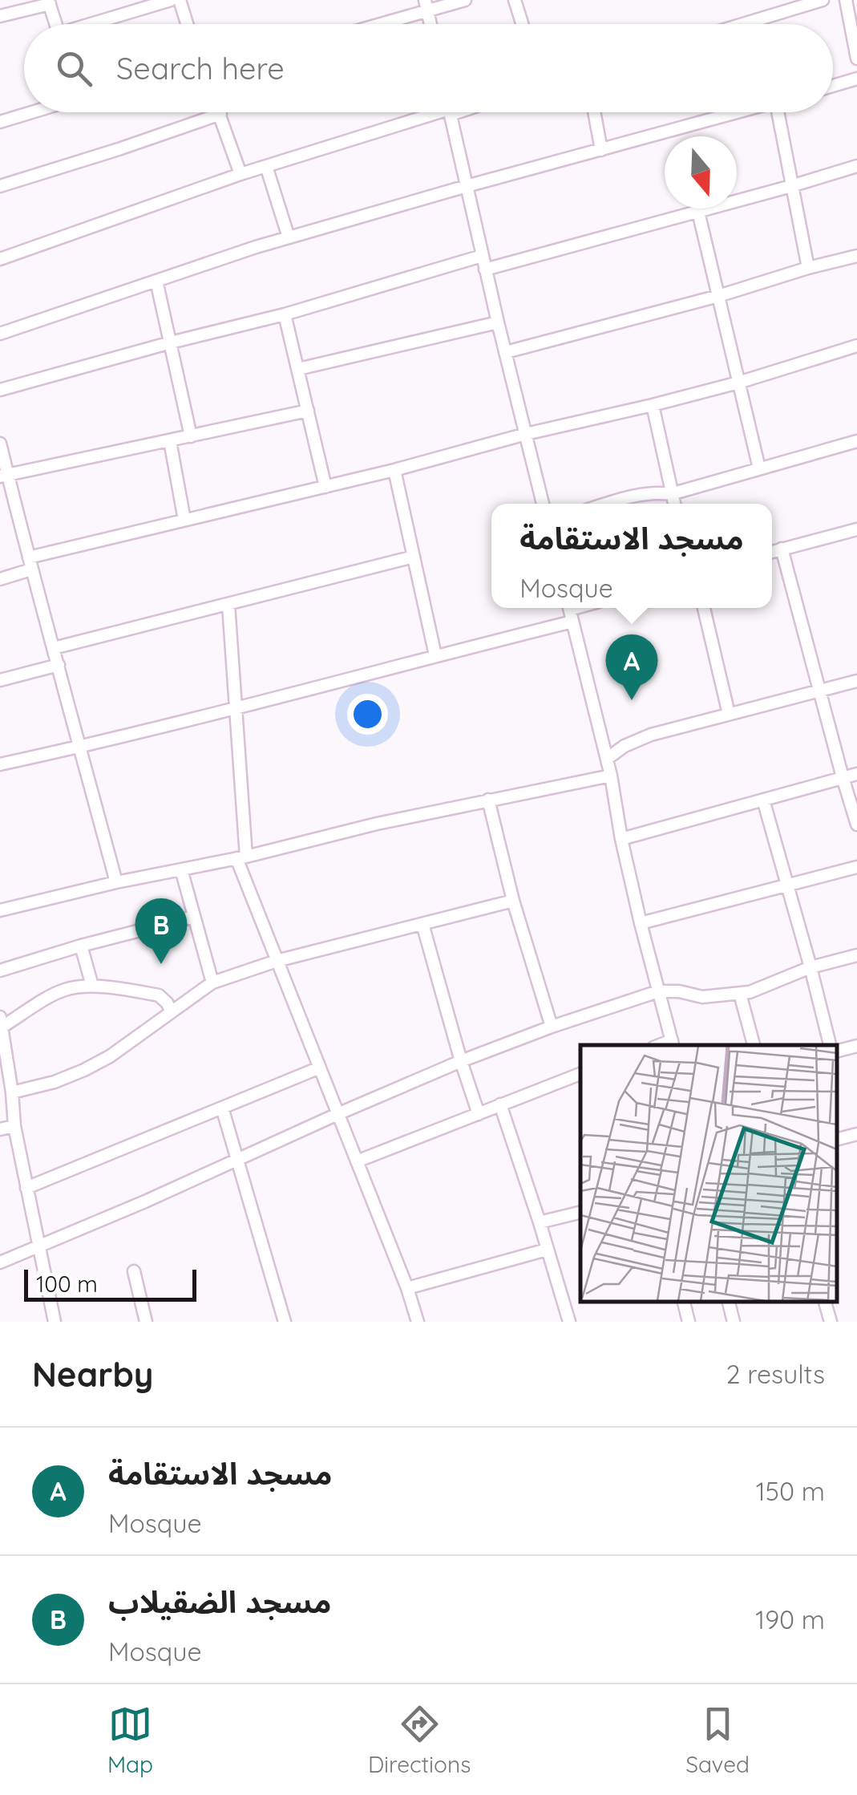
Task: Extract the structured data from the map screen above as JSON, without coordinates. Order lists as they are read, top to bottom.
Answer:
{
  "scale_bar": "100 m",
  "north": "bottom",
  "page": {
    "search": "Search here",
    "popup": ["مسجد الاستقامة", "Mosque"],
    "pins": ["A", "B"],
    "scale": "100 m",
    "heading": ["Nearby", "2 results"],
    "list": [
      {
        "mark": "A",
        "name": "مسجد الاستقامة",
        "note": "Mosque",
        "value": "150 m"
      },
      {
        "mark": "B",
        "name": "مسجد الضقيلاب",
        "note": "Mosque",
        "value": "190 m"
      }
    ],
    "nav": ["Map", "Directions", "Saved"]
  }
}
